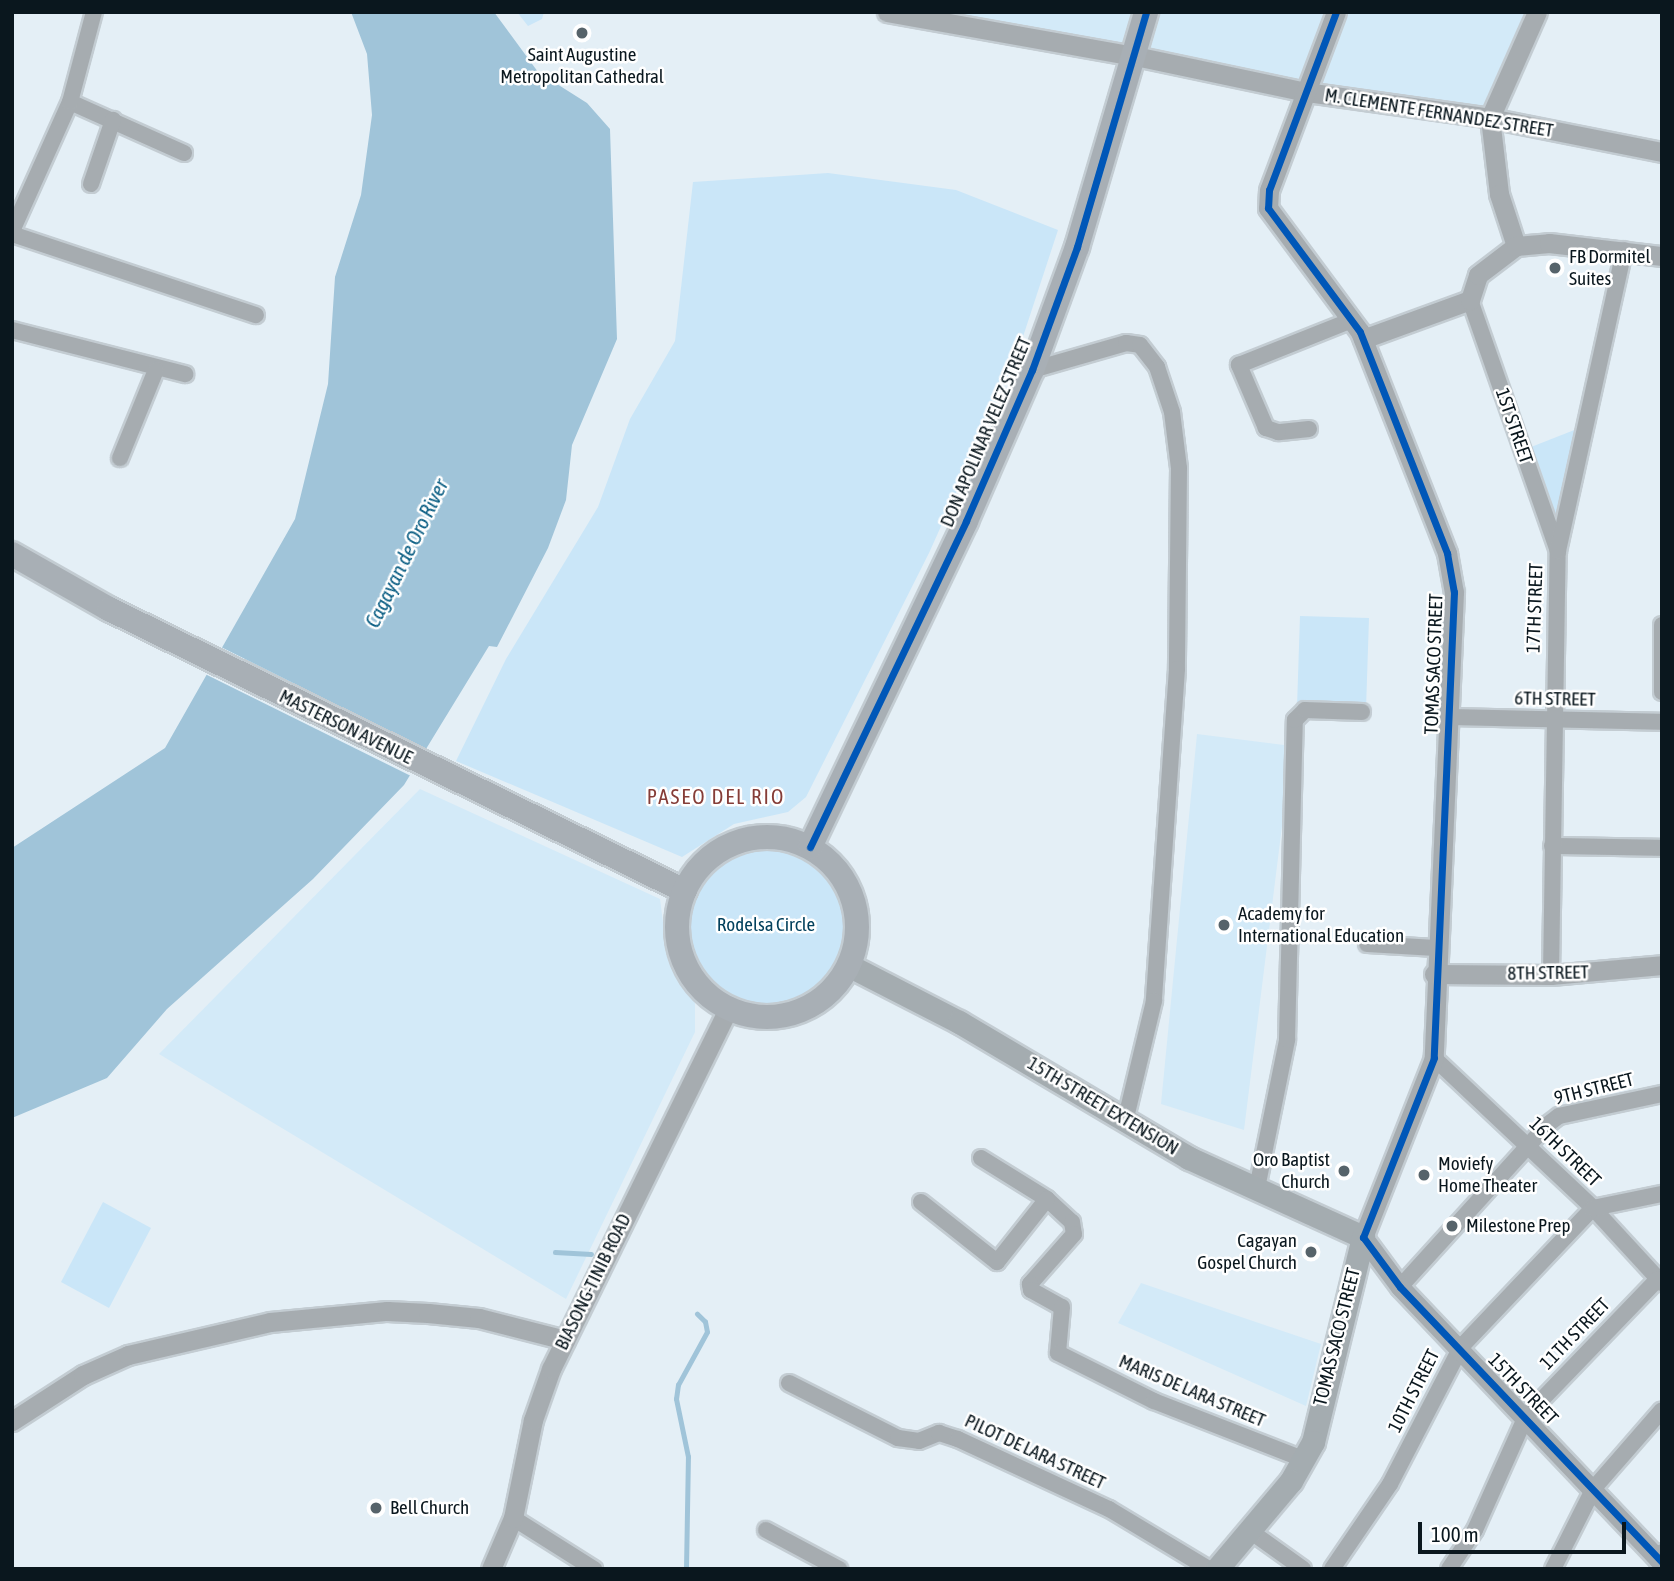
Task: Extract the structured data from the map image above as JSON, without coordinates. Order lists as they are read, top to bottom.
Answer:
{
  "streets": {
    "main road": [
      "DON APOLINAR VELEZ STREET",
      "TOMAS SACO STREET",
      "MASTERSON AVENUE",
      "15TH STREET EXTENSION"
    ],
    "street": [
      "M. CLEMENTE FERNANDEZ STREET",
      "1ST STREET",
      "17TH STREET",
      "6TH STREET",
      "8TH STREET",
      "9TH STREET",
      "16TH STREET",
      "BIASONG-TINIB ROAD",
      "11TH STREET",
      "15TH STREET",
      "MARIS DE LARA STREET",
      "10TH STREET",
      "PILOT DE LARA STREET"
    ]
  },
  "crossings": [
    ["M. CLEMENTE FERNANDEZ STREET", "DON APOLINAR VELEZ STREET"],
    ["M. CLEMENTE FERNANDEZ STREET", "TOMAS SACO STREET"],
    ["1ST STREET", "17TH STREET"],
    ["DON APOLINAR VELEZ STREET", "MASTERSON AVENUE"],
    ["DON APOLINAR VELEZ STREET", "15TH STREET EXTENSION"],
    ["DON APOLINAR VELEZ STREET", "BIASONG-TINIB ROAD"],
    ["17TH STREET", "6TH STREET"],
    ["17TH STREET", "8TH STREET"],
    ["TOMAS SACO STREET", "6TH STREET"],
    ["TOMAS SACO STREET", "8TH STREET"],
    ["TOMAS SACO STREET", "15TH STREET EXTENSION"],
    ["TOMAS SACO STREET", "16TH STREET"],
    ["TOMAS SACO STREET", "15TH STREET"],
    ["TOMAS SACO STREET", "MARIS DE LARA STREET"],
    ["MASTERSON AVENUE", "15TH STREET EXTENSION"],
    ["MASTERSON AVENUE", "BIASONG-TINIB ROAD"],
    ["9TH STREET", "16TH STREET"],
    ["9TH STREET", "15TH STREET"],
    ["15TH STREET EXTENSION", "BIASONG-TINIB ROAD"],
    ["15TH STREET EXTENSION", "15TH STREET"],
    ["16TH STREET", "11TH STREET"],
    ["16TH STREET", "10TH STREET"],
    ["11TH STREET", "15TH STREET"],
    ["15TH STREET", "10TH STREET"]
  ],
  "districts": ["PASEO DEL RIO"],
  "water": ["Cagayan de Oro River"],
  "parks": ["Rodelsa Circle"],
  "places": [
    "Saint Augustine Metropolitan Cathedral",
    "FB Dormitel Suites",
    "Academy for International Education",
    "Oro Baptist Church",
    "Moviefy Home Theater",
    "Milestone Prep",
    "Cagayan Gospel Church",
    "Bell Church"
  ],
  "scale_bar": "100 m"
}
